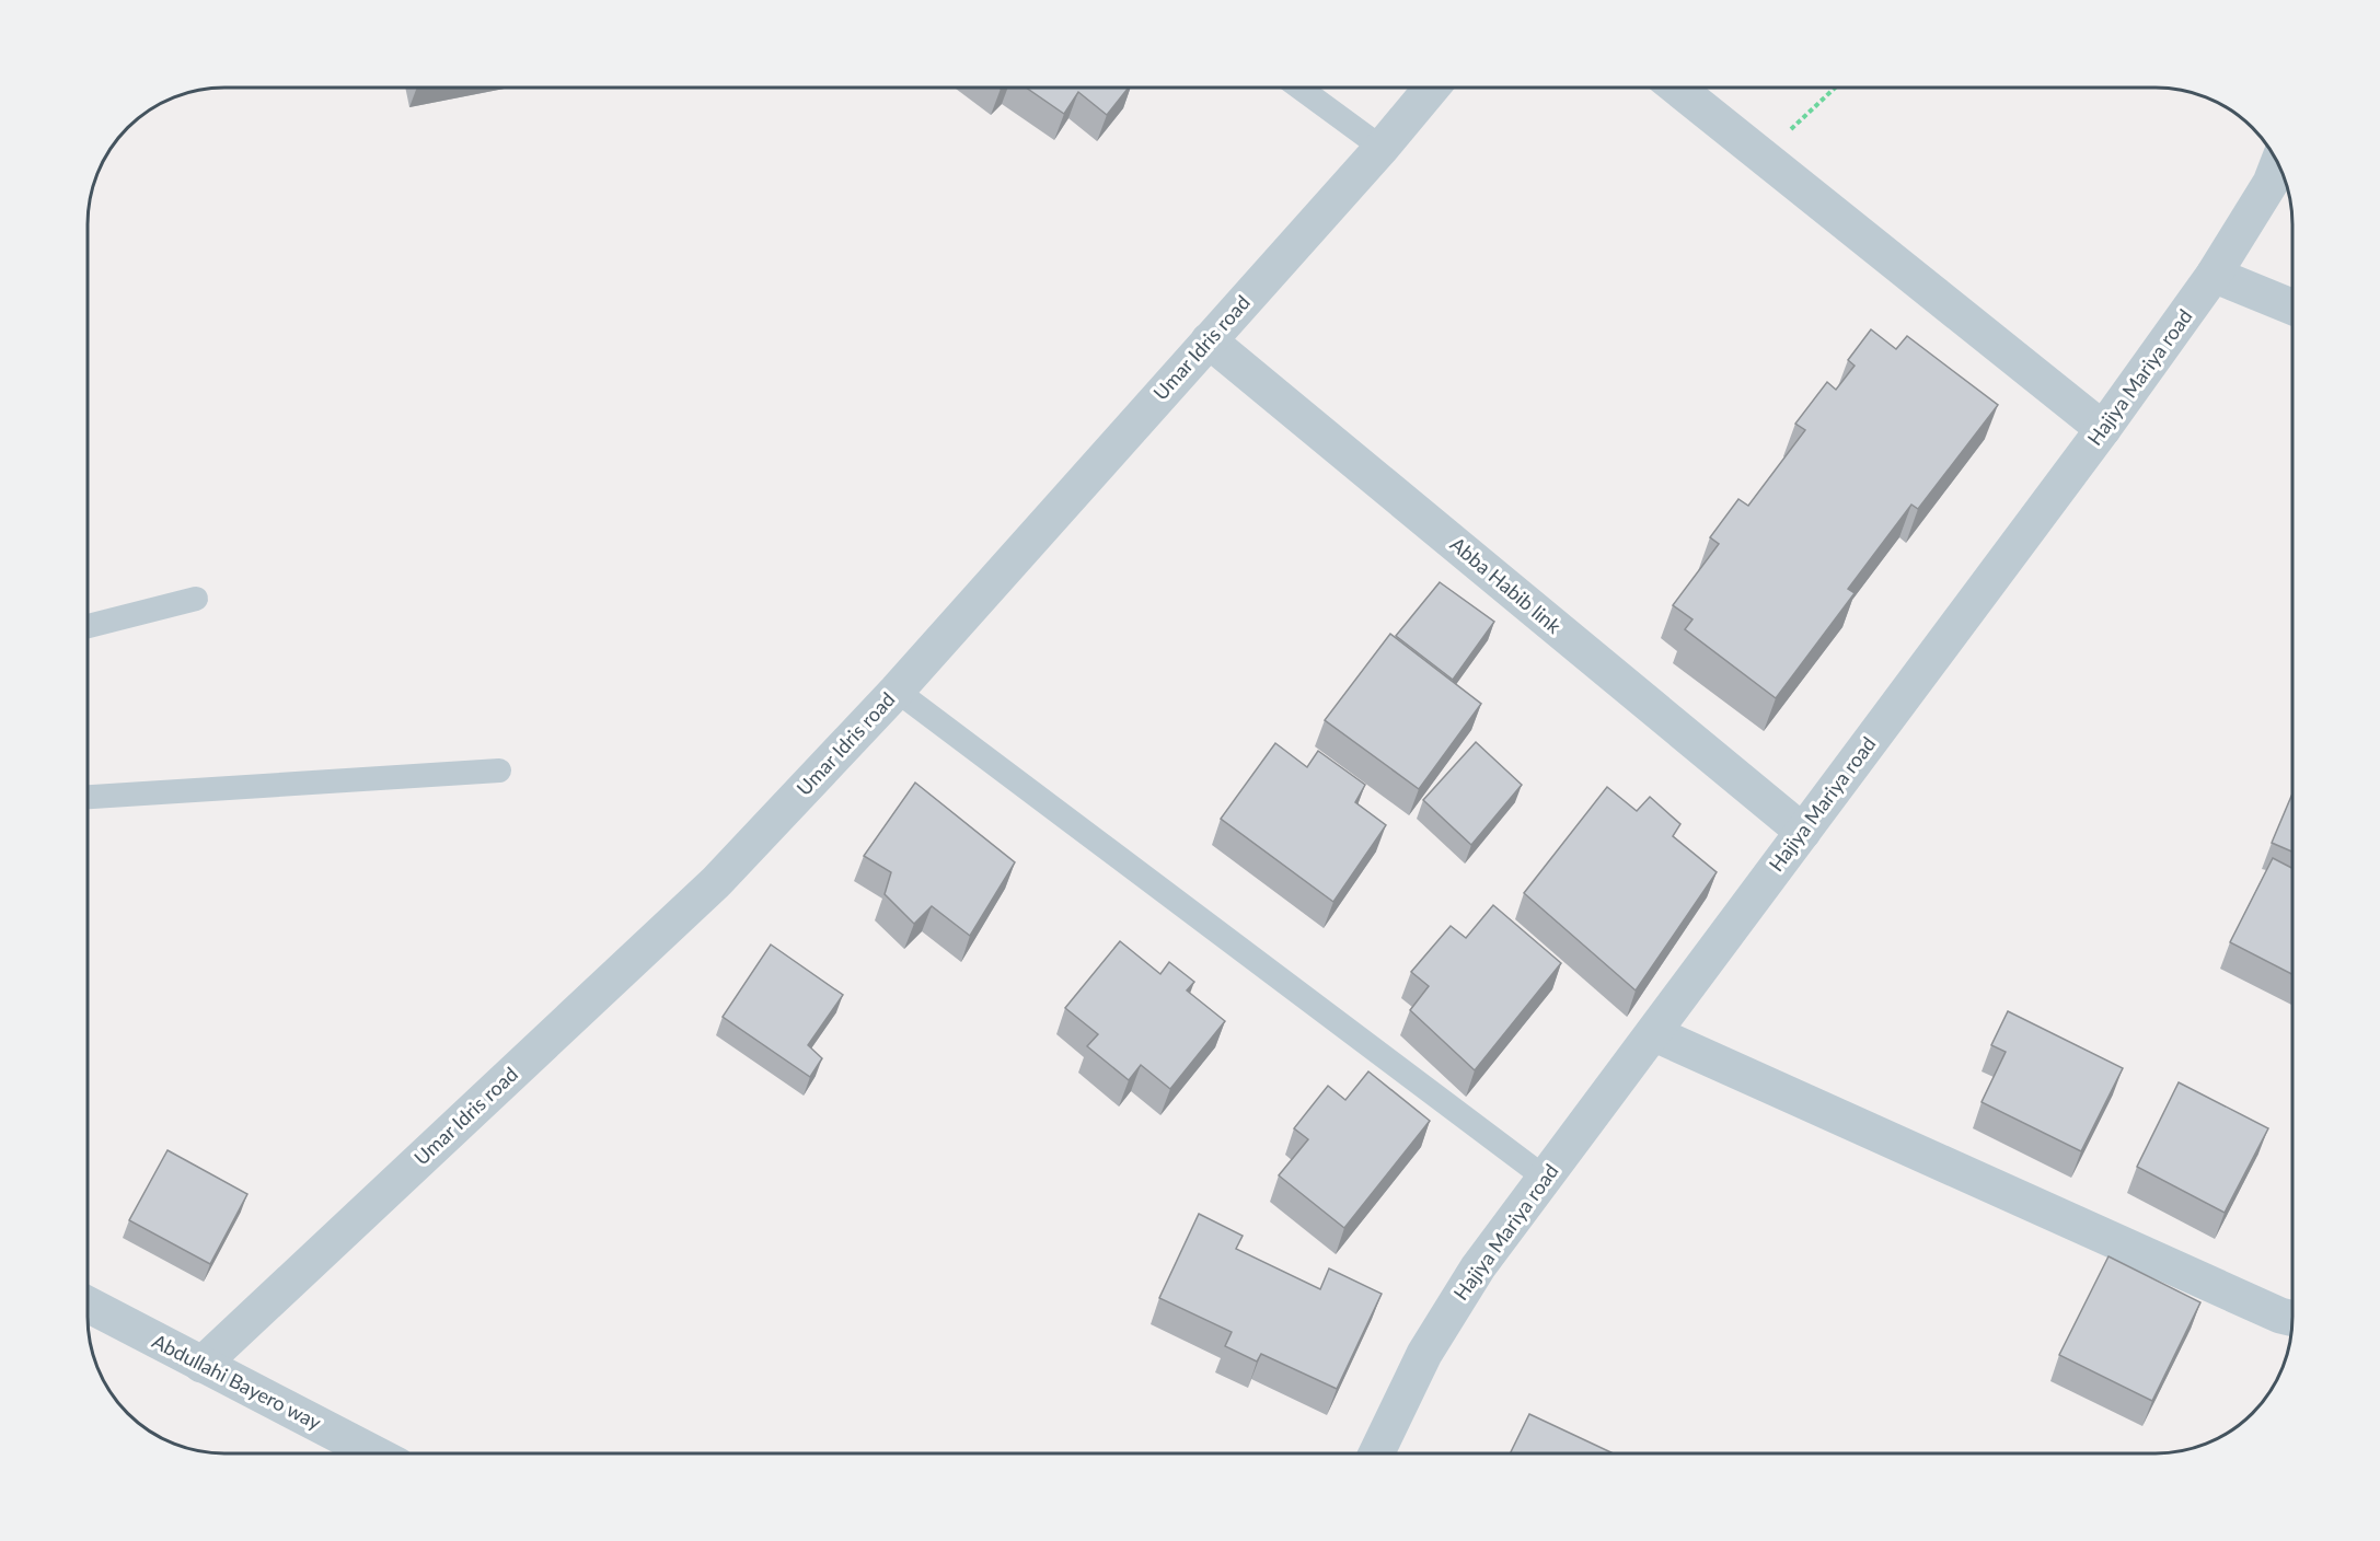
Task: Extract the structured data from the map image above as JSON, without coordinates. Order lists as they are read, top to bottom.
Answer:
{
  "streets": {
    "street": [
      "Umar Idris road",
      "Hajiya Mariya road",
      "Abba Habib link",
      "Abdullahi Bayero way"
    ]
  },
  "crossings": [
    ["Umar Idris road", "Abba Habib link"],
    ["Umar Idris road", "Abdullahi Bayero way"],
    ["Hajiya Mariya road", "Abba Habib link"]
  ]
}
